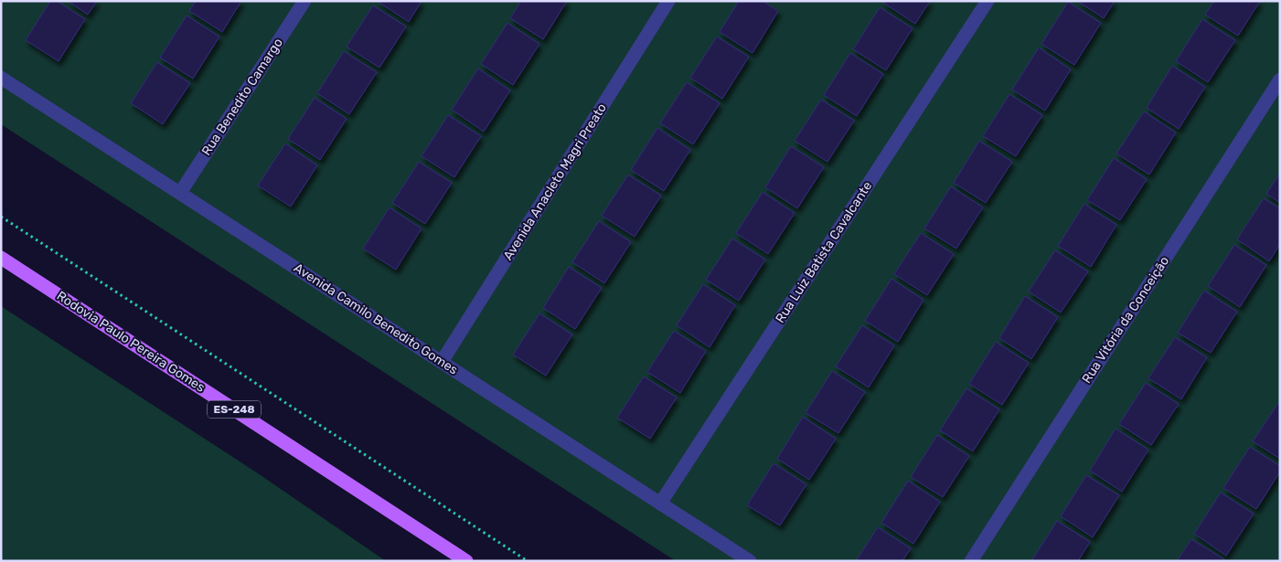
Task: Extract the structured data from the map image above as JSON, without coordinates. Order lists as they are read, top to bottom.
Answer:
{
  "streets": {
    "main road": ["Rodovia Paulo Pereira Gomes", "ES-248"],
    "street": [
      "Rua Benedito Camargo",
      "Avenida Anacleto Magri Preato",
      "Rua Luiz Batista Cavalcante",
      "Avenida Camilo Benedito Gomes",
      "Rua Vitória da Conceição"
    ]
  },
  "crossings": [
    ["Rua Benedito Camargo", "Avenida Camilo Benedito Gomes"],
    ["Avenida Anacleto Magri Preato", "Avenida Camilo Benedito Gomes"],
    ["Rua Luiz Batista Cavalcante", "Avenida Camilo Benedito Gomes"]
  ]
}
